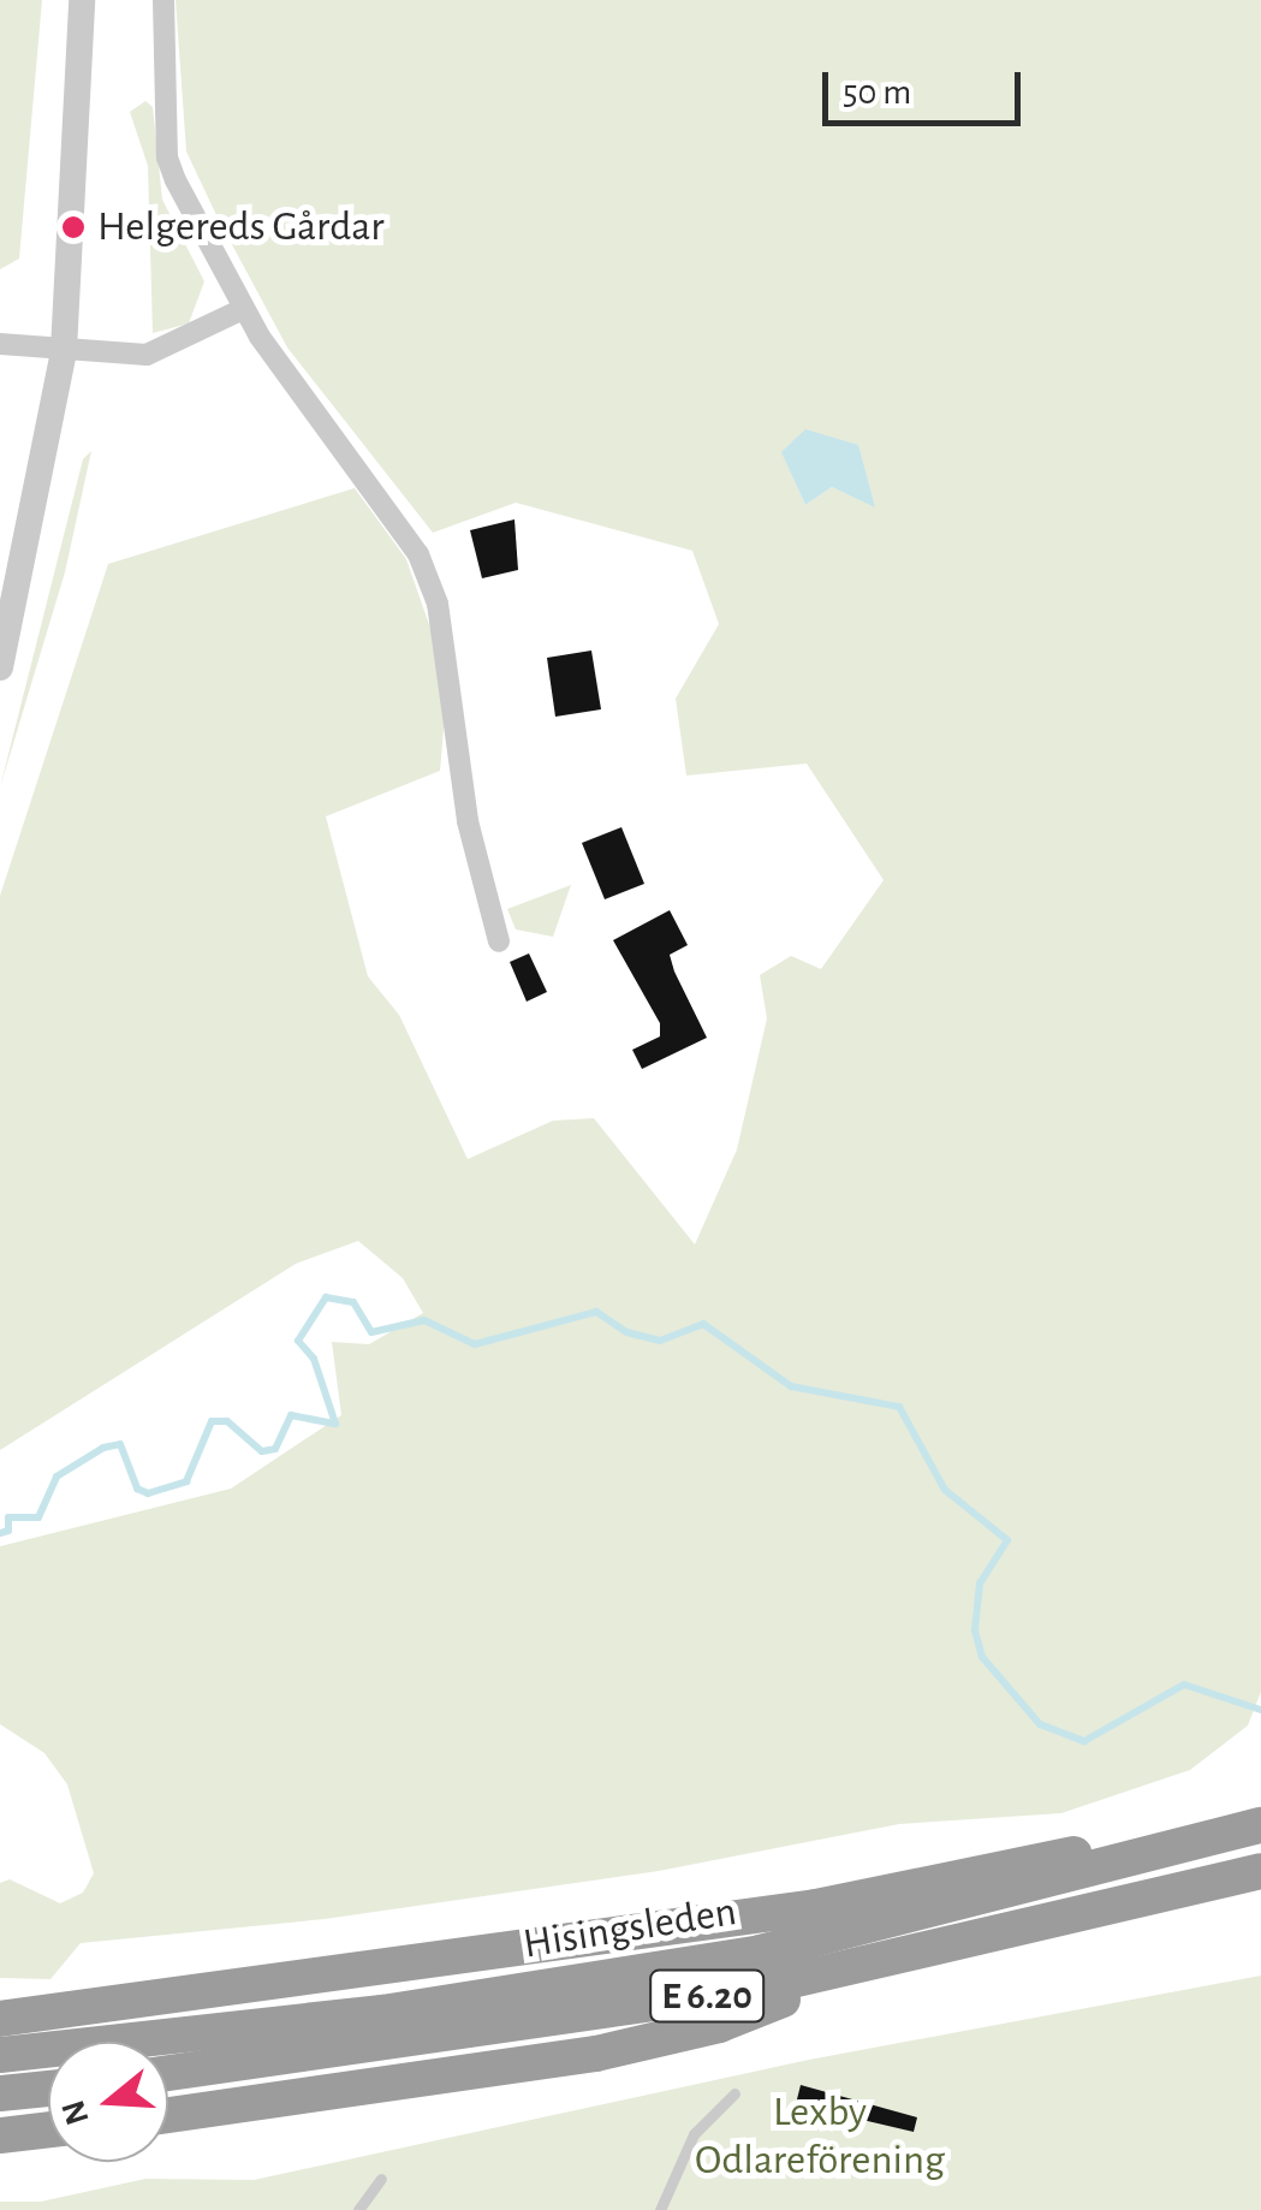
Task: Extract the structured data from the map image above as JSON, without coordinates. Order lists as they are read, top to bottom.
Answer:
{
  "streets": {
    "highway": ["Hisingsleden", "E 6.20"]
  },
  "parks": ["Lexby Odlareförening"],
  "places": ["Helgereds Gårdar"],
  "scale_bar": "50 m",
  "north": "left"
}
